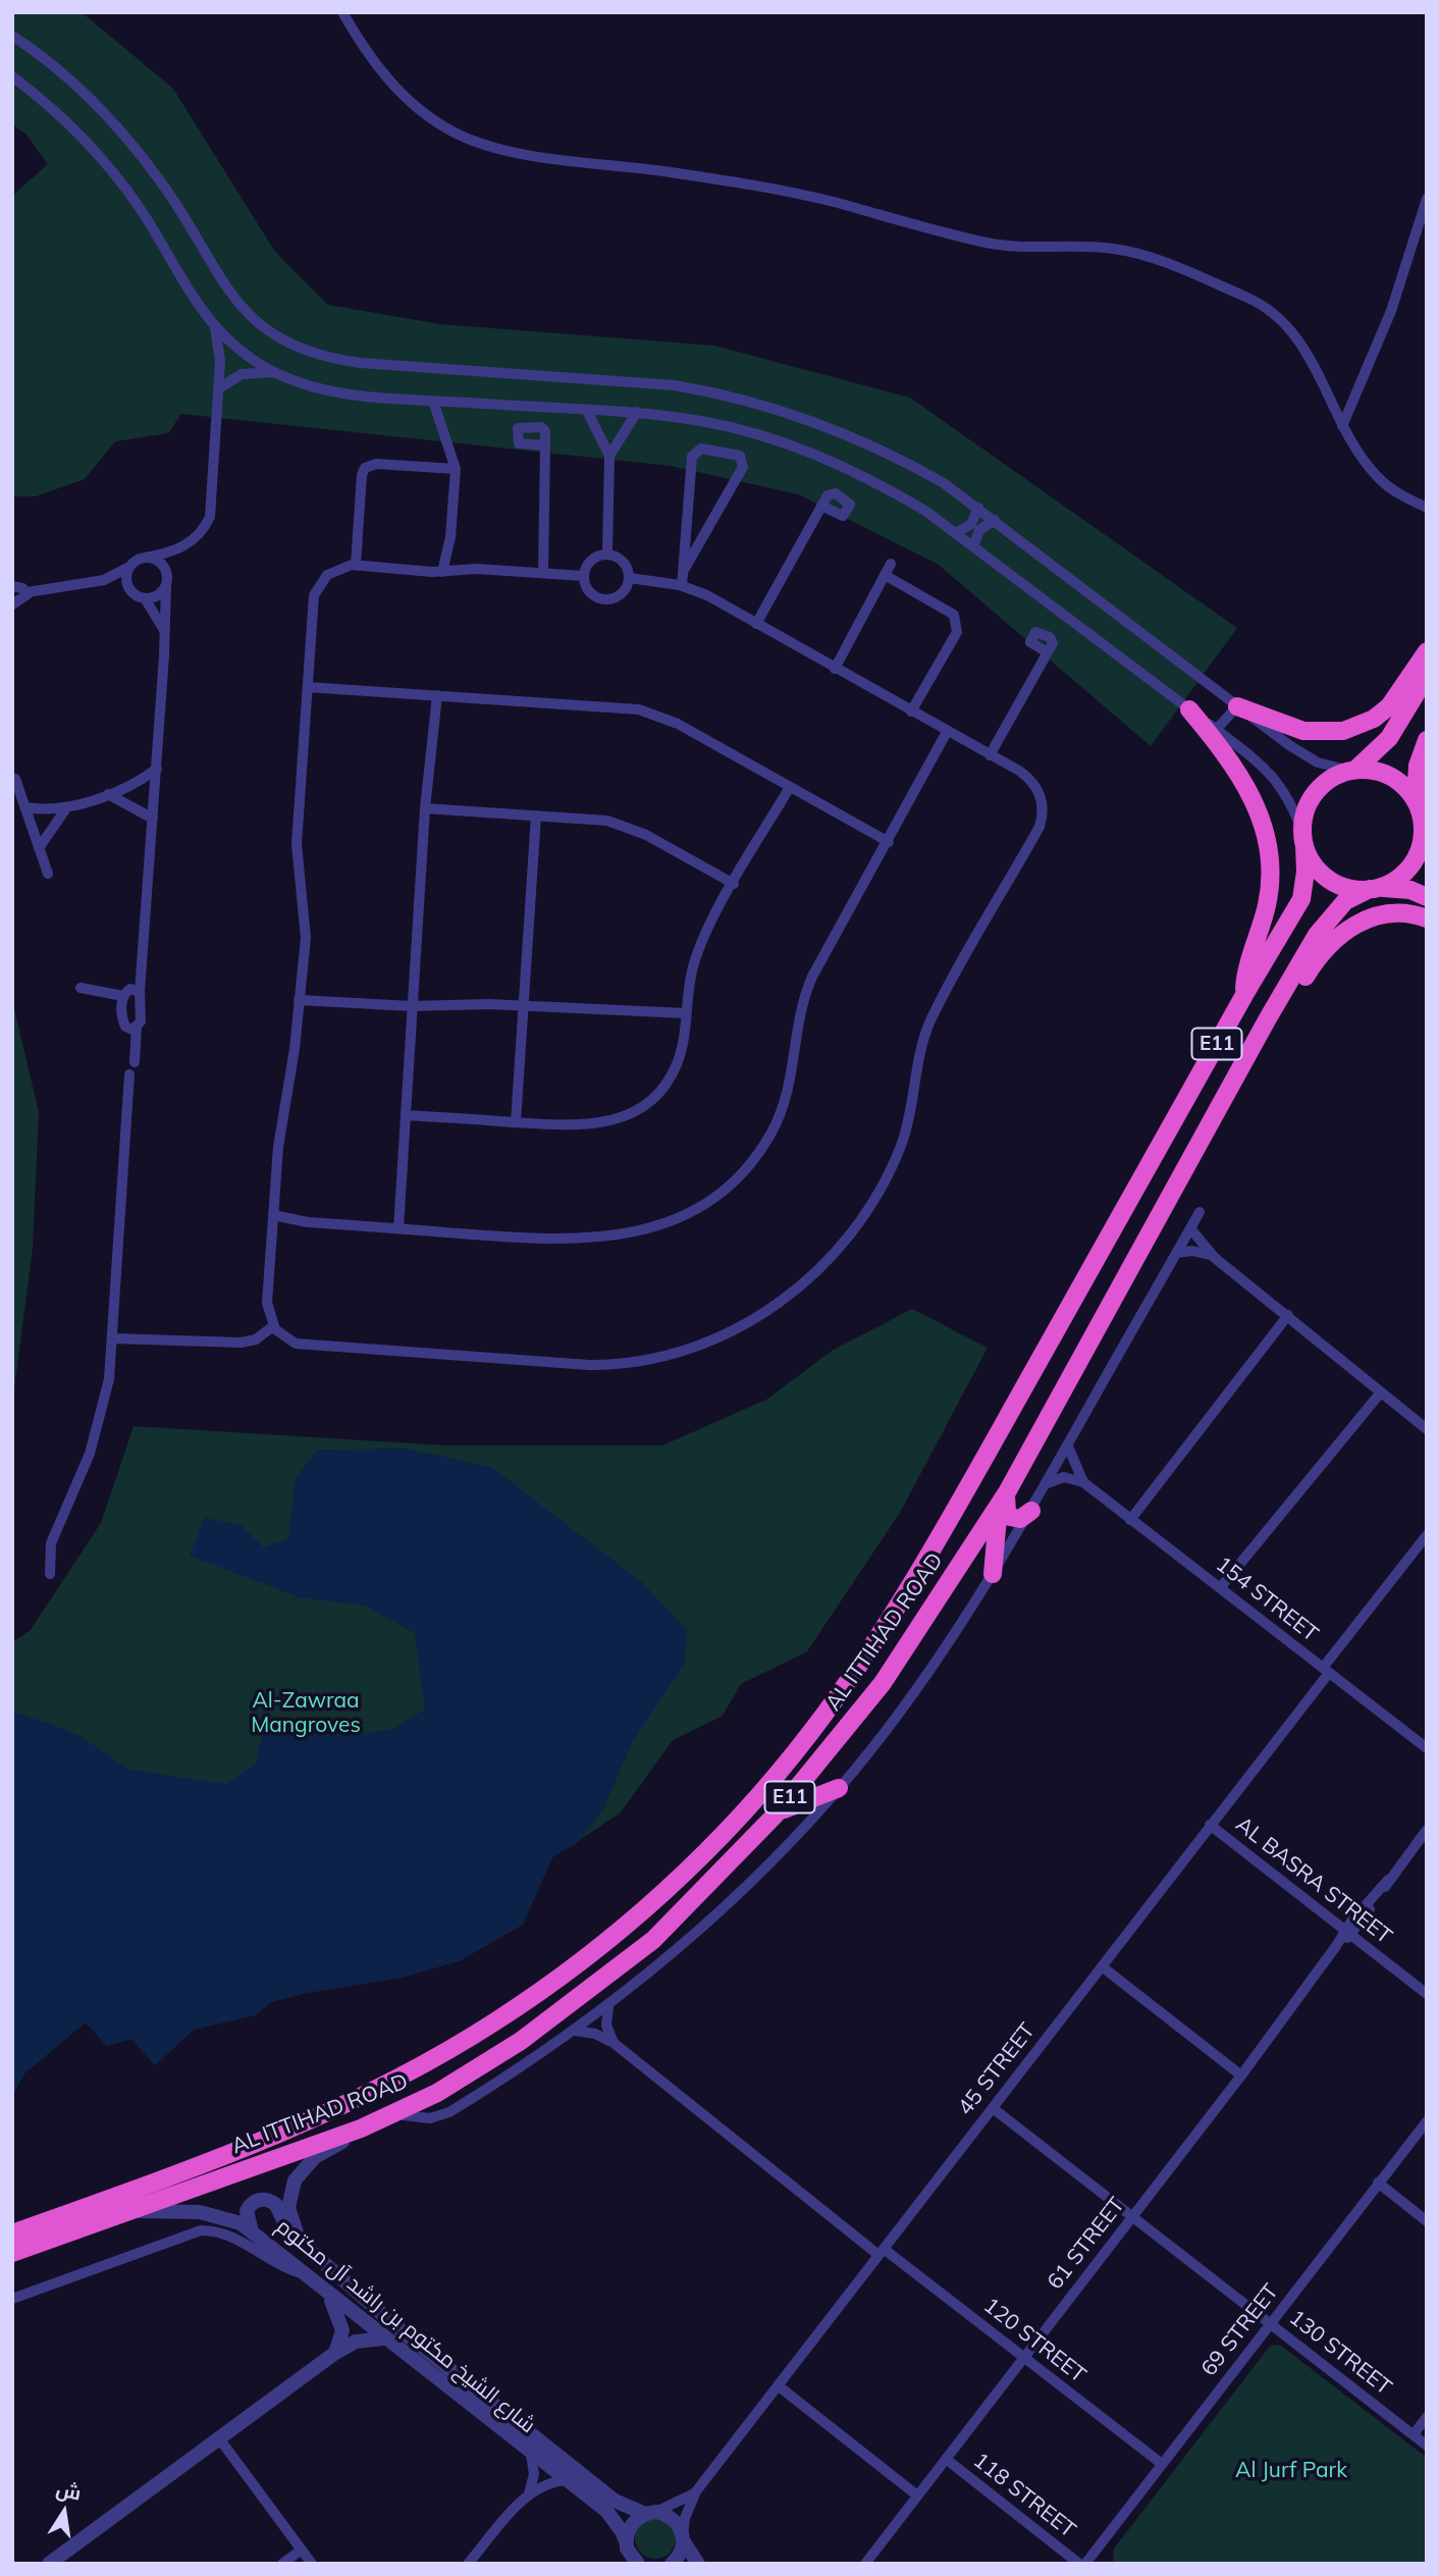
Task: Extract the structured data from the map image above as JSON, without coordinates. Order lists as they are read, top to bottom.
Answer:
{
  "streets": {
    "highway": ["E11", "AL ITTIHAD ROAD"],
    "street": [
      "154 STREET",
      "AL BASRA STREET",
      "45 STREET",
      "61 STREET",
      "شارع الشيخ مكتوم بن راشد آل مكتوم",
      "69 STREET",
      "120 STREET",
      "130 STREET",
      "118 STREET"
    ]
  },
  "crossings": [
    ["154 STREET", "45 STREET"],
    ["AL ITTIHAD ROAD", "شارع الشيخ مكتوم بن راشد آل مكتوم"],
    ["AL BASRA STREET", "45 STREET"],
    ["AL BASRA STREET", "61 STREET"],
    ["45 STREET", "شارع الشيخ مكتوم بن راشد آل مكتوم"],
    ["45 STREET", "120 STREET"],
    ["45 STREET", "130 STREET"],
    ["61 STREET", "120 STREET"],
    ["61 STREET", "130 STREET"],
    ["61 STREET", "118 STREET"],
    ["69 STREET", "120 STREET"],
    ["69 STREET", "130 STREET"]
  ],
  "parks": ["Al-Zawraa Mangroves", "Al Jurf Park"],
  "north": "top"
}
